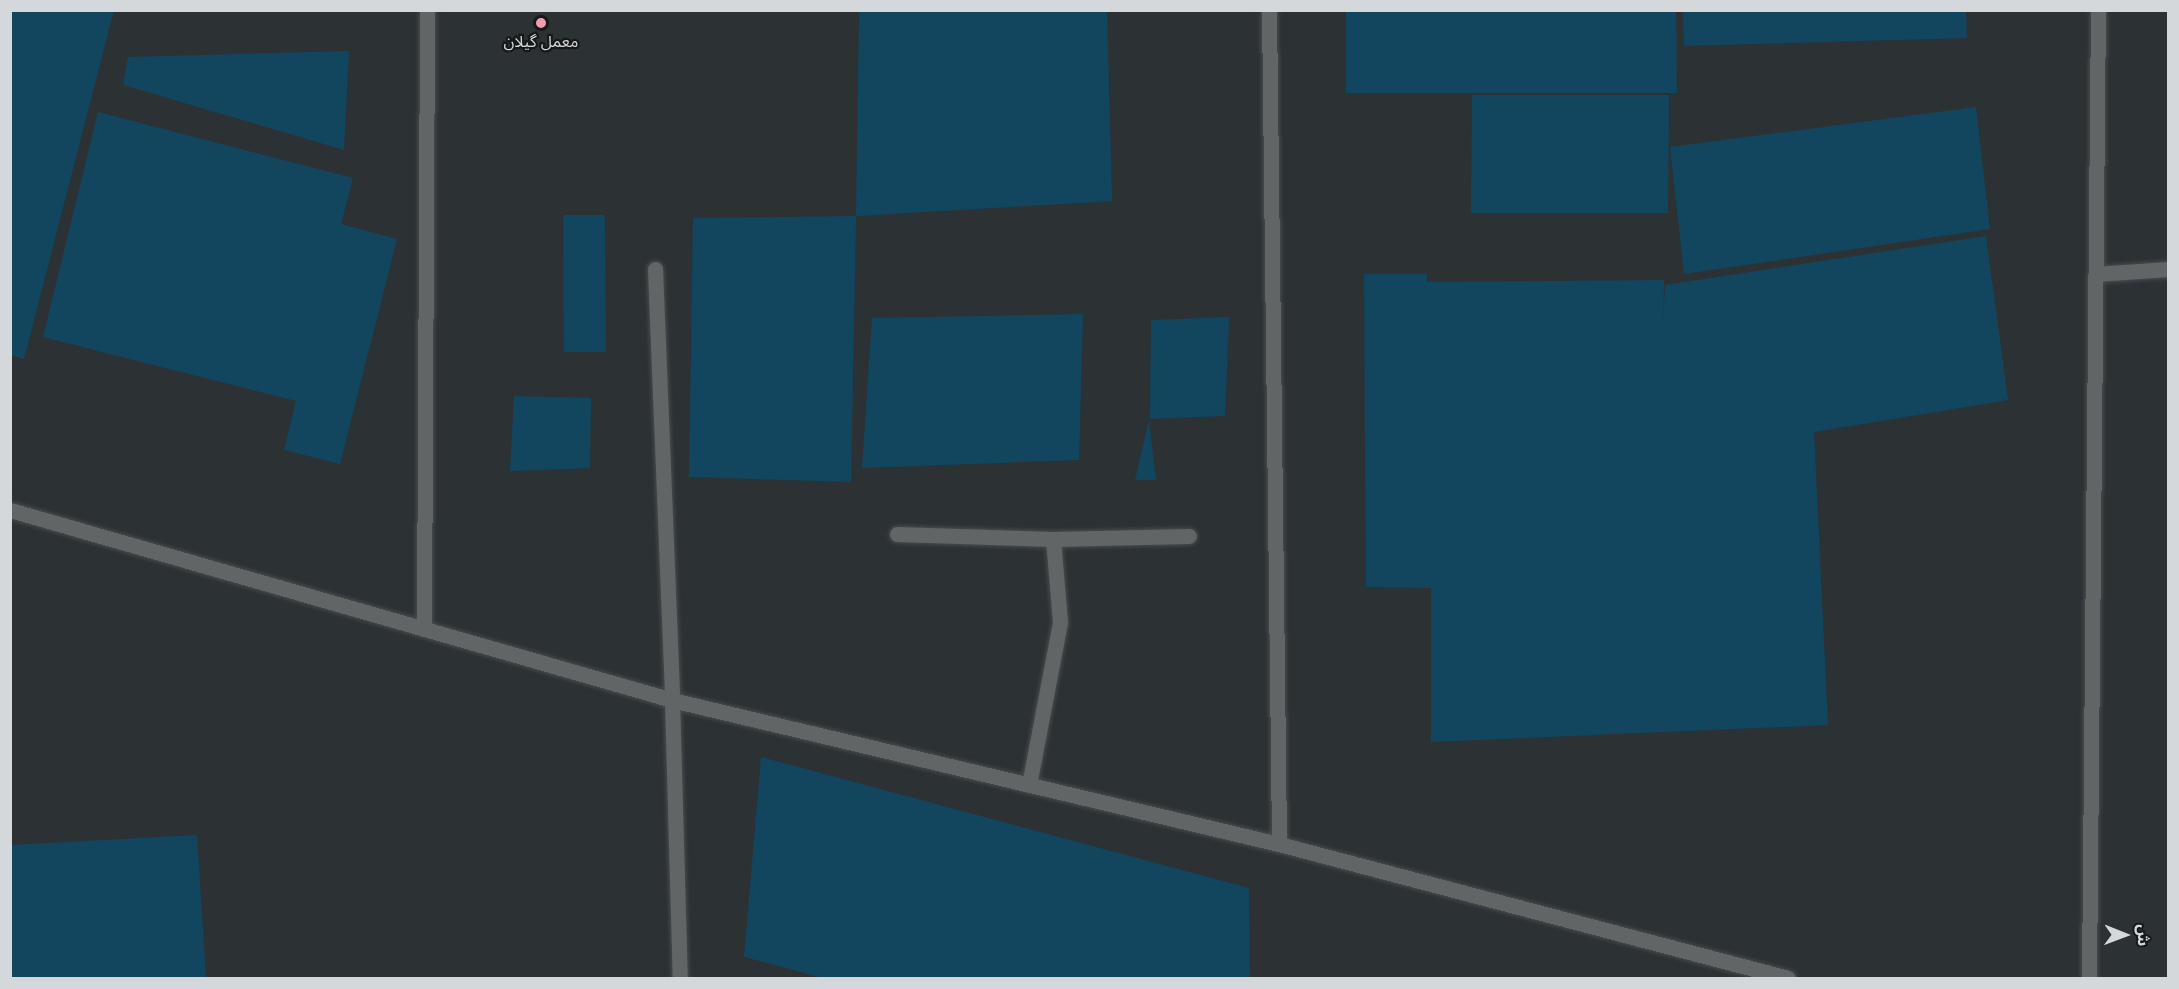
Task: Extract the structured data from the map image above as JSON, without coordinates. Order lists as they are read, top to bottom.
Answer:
{
  "places": ["معمل گیلان"],
  "north": "right"
}
